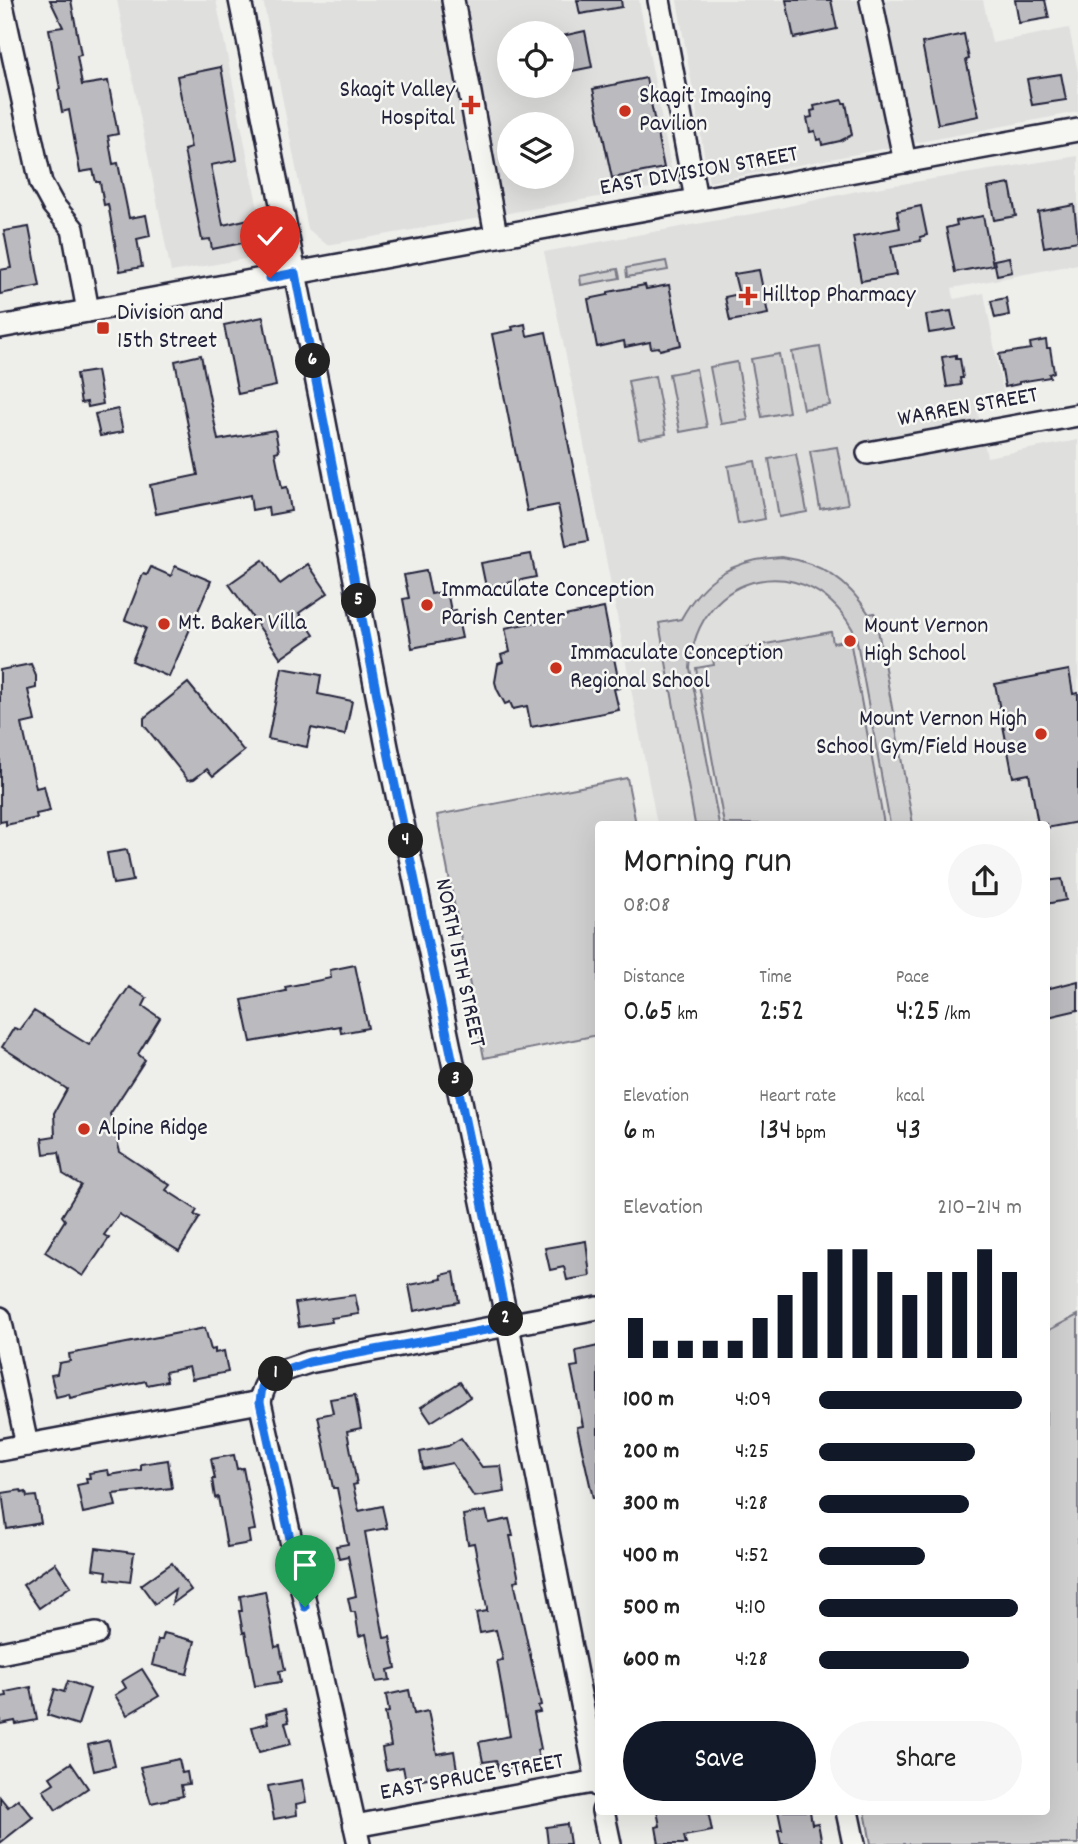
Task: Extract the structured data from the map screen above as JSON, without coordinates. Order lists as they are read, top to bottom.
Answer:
{
  "streets": {
    "street": [
      "EAST DIVISION STREET",
      "WARREN STREET",
      "NORTH 15TH STREET",
      "EAST SPRUCE STREET"
    ]
  },
  "crossings": [
    ["EAST DIVISION STREET", "NORTH 15TH STREET"]
  ],
  "places": {
    "health": ["Skagit Valley Hospital", "Hilltop Pharmacy"],
    "other": [
      "Skagit Imaging Pavilion",
      "Immaculate Conception Parish Center",
      "Mt. Baker Villa",
      "Mount Vernon High School",
      "Immaculate Conception Regional School",
      "Mount Vernon High School Gym/Field House",
      "Alpine Ridge"
    ],
    "transit": ["Division and 15th Street"]
  },
  "page": {
    "pins": [
      "6",
      "5",
      "4",
      "3",
      "2",
      "1"
    ],
    "heading": ["Morning run", "08:08"],
    "stats": [
      ["Distance", "0.65 km"],
      ["Time", "2:52"],
      ["Pace", "4:25 /km"],
      ["Elevation", "6 m"],
      ["Heart rate", "134 bpm"],
      ["kcal", "43"]
    ],
    "chart": ["Elevation", "210–214 m"],
    "list": [
      {
        "name": "100 m",
        "note": "4:09"
      },
      {
        "name": "200 m",
        "note": "4:25"
      },
      {
        "name": "300 m",
        "note": "4:28"
      },
      {
        "name": "400 m",
        "note": "4:52"
      },
      {
        "name": "500 m",
        "note": "4:10"
      },
      {
        "name": "600 m",
        "note": "4:28"
      }
    ],
    "buttons": ["Save", "Share"]
  }
}
